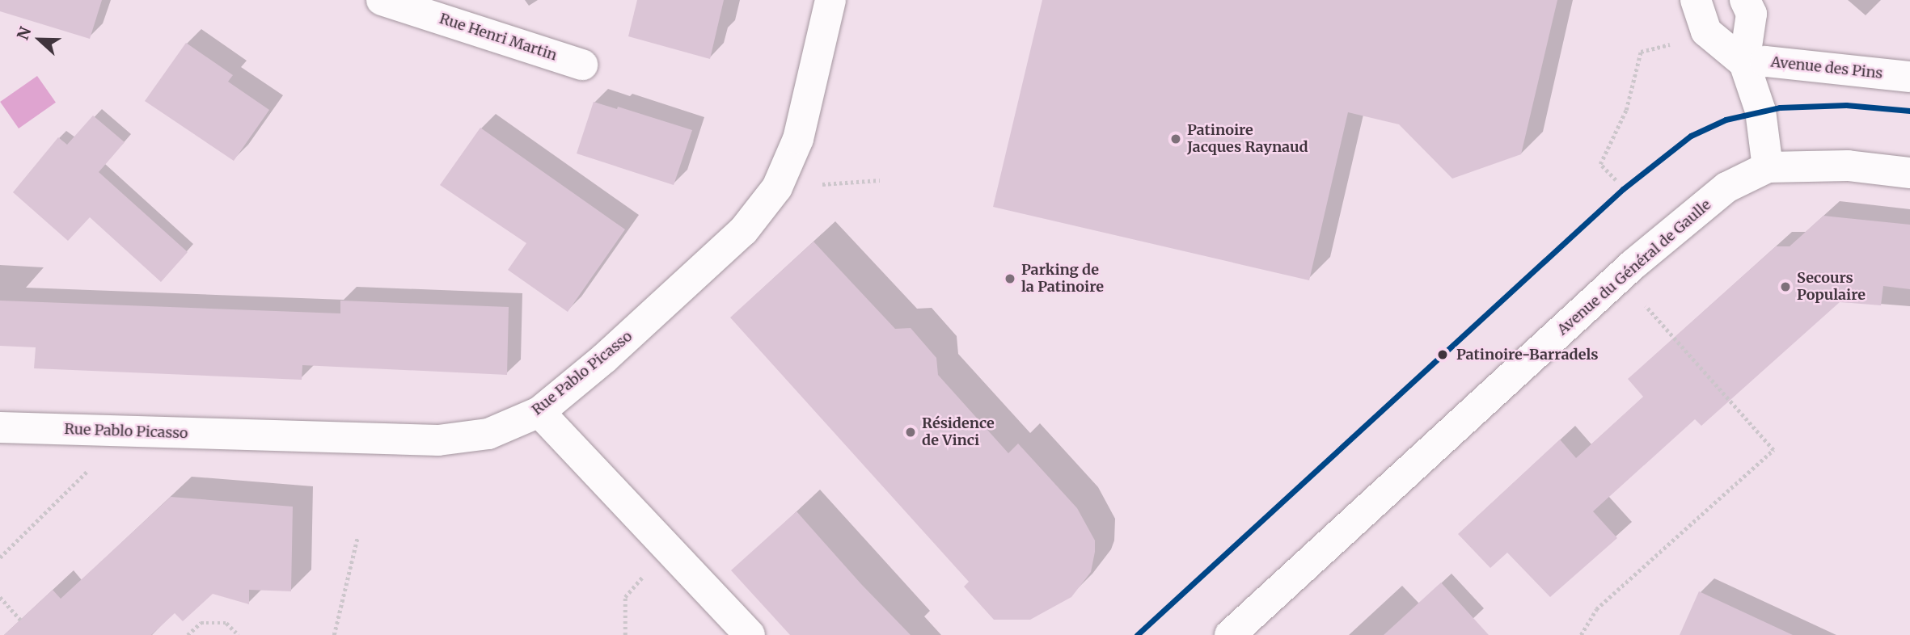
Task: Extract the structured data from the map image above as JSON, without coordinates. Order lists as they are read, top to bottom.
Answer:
{
  "streets": {
    "street": [
      "Rue Henri Martin",
      "Avenue des Pins",
      "Avenue du Général de Gaulle",
      "Rue Pablo Picasso"
    ]
  },
  "places": [
    "Patinoire Jacques Raynaud",
    "Parking de la Patinoire",
    "Secours Populaire",
    "Patinoire-Barradels",
    "Résidence de Vinci"
  ],
  "north": "left"
}
